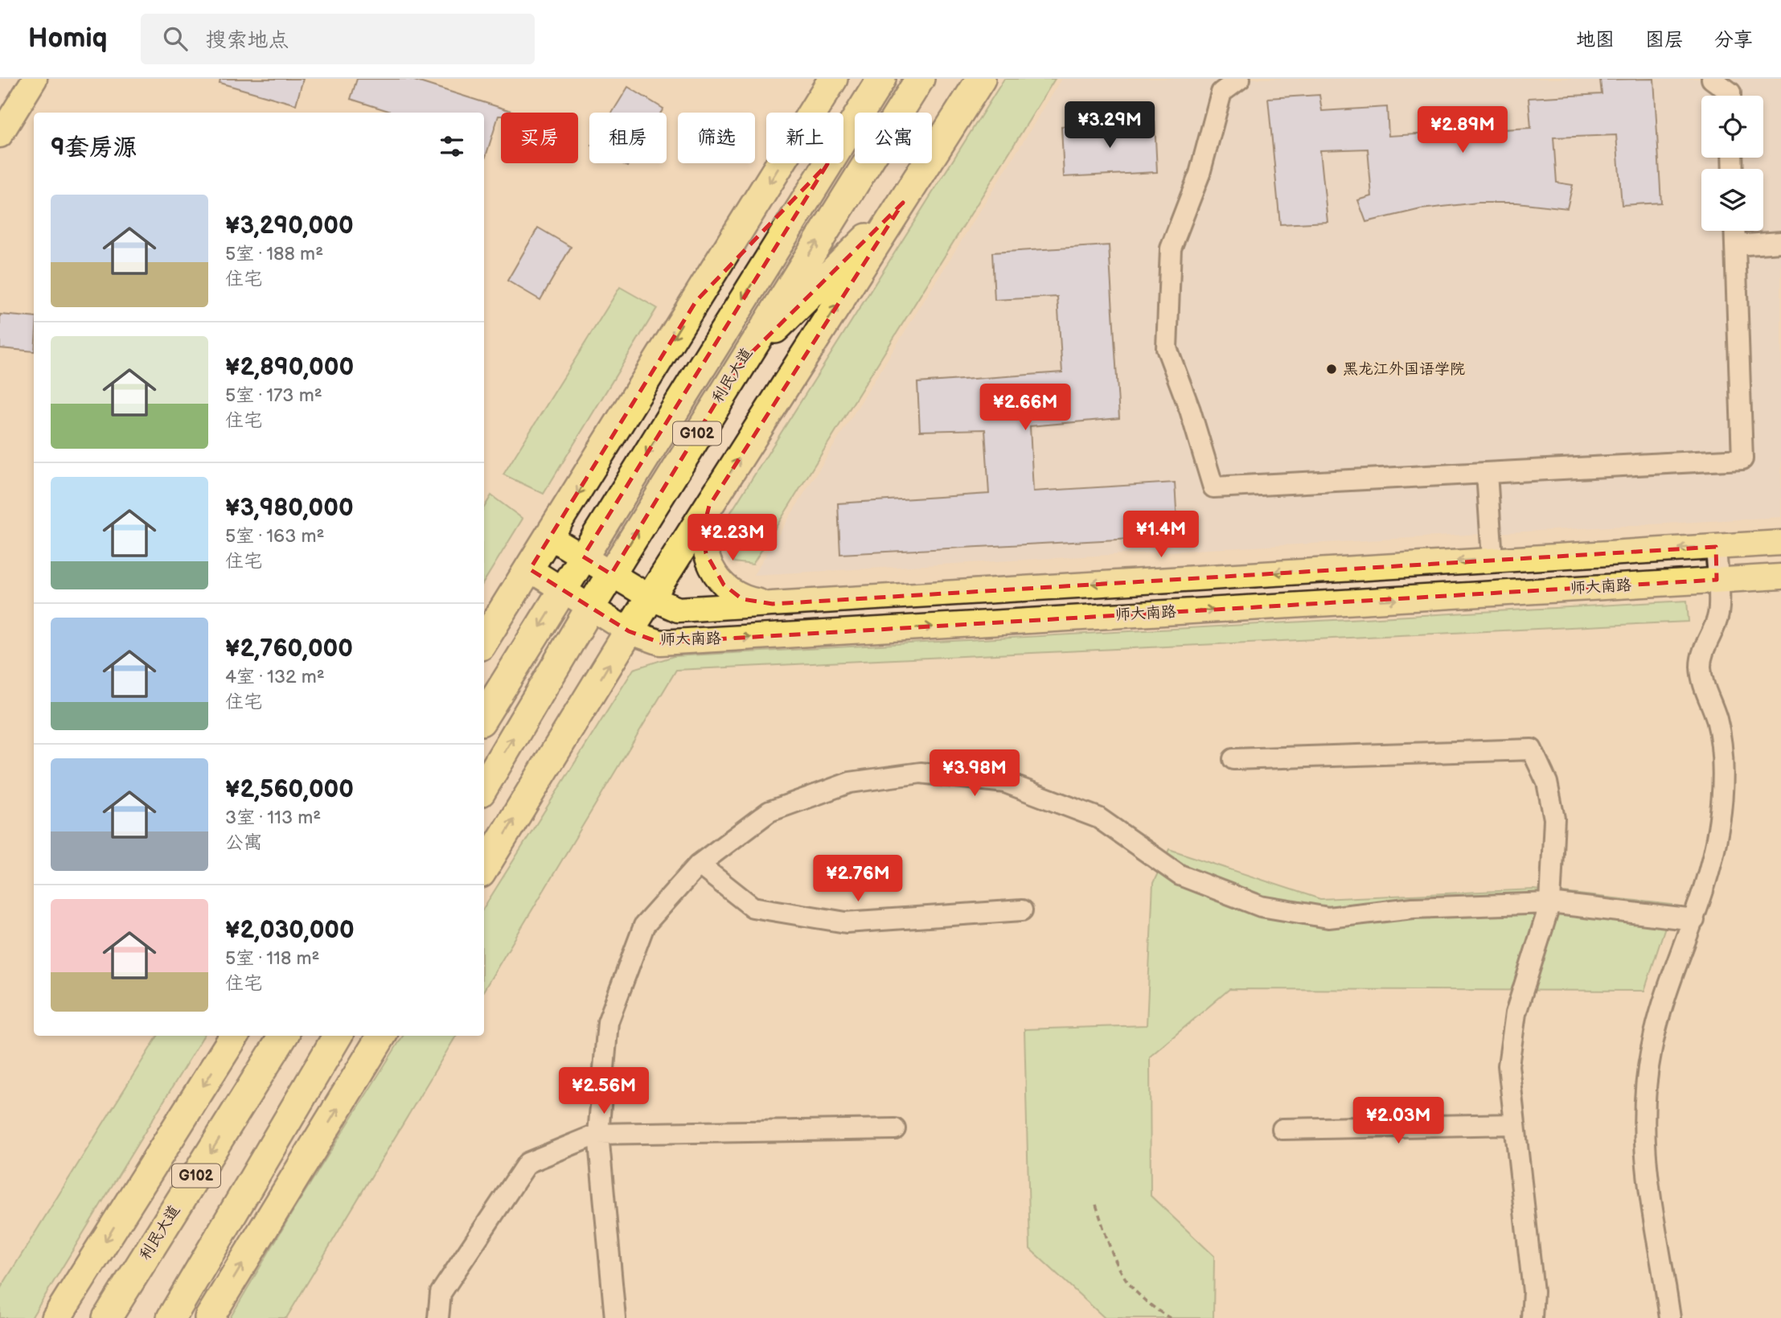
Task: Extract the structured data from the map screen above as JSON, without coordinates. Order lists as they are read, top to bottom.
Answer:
{
  "streets": {
    "highway": ["利民大道", "G102"],
    "main road": ["师大南路"]
  },
  "crossings": [
    ["利民大道", "师大南路"]
  ],
  "places": ["黑龙江外国语学院"],
  "page": {
    "header": "Homiq",
    "search": "搜索地点",
    "nav": ["地图", "图层", "分享"],
    "price": [
      "¥3.29M",
      "¥2.89M",
      "¥2.66M",
      "¥1.4M",
      "¥2.23M",
      "¥3.98M",
      "¥2.76M",
      "¥2.56M",
      "¥2.03M"
    ],
    "chip": [
      "买房",
      "租房",
      "筛选",
      "新上",
      "公寓"
    ],
    "heading": "9套房源",
    "list": [
      {
        "name": "¥3,290,000",
        "note": "5室 · 188 m² · 住宅"
      },
      {
        "name": "¥2,890,000",
        "note": "5室 · 173 m² · 住宅"
      },
      {
        "name": "¥3,980,000",
        "note": "5室 · 163 m² · 住宅"
      },
      {
        "name": "¥2,760,000",
        "note": "4室 · 132 m² · 住宅"
      },
      {
        "name": "¥2,560,000",
        "note": "3室 · 113 m² · 公寓"
      },
      {
        "name": "¥2,030,000",
        "note": "5室 · 118 m² · 住宅"
      }
    ]
  }
}
